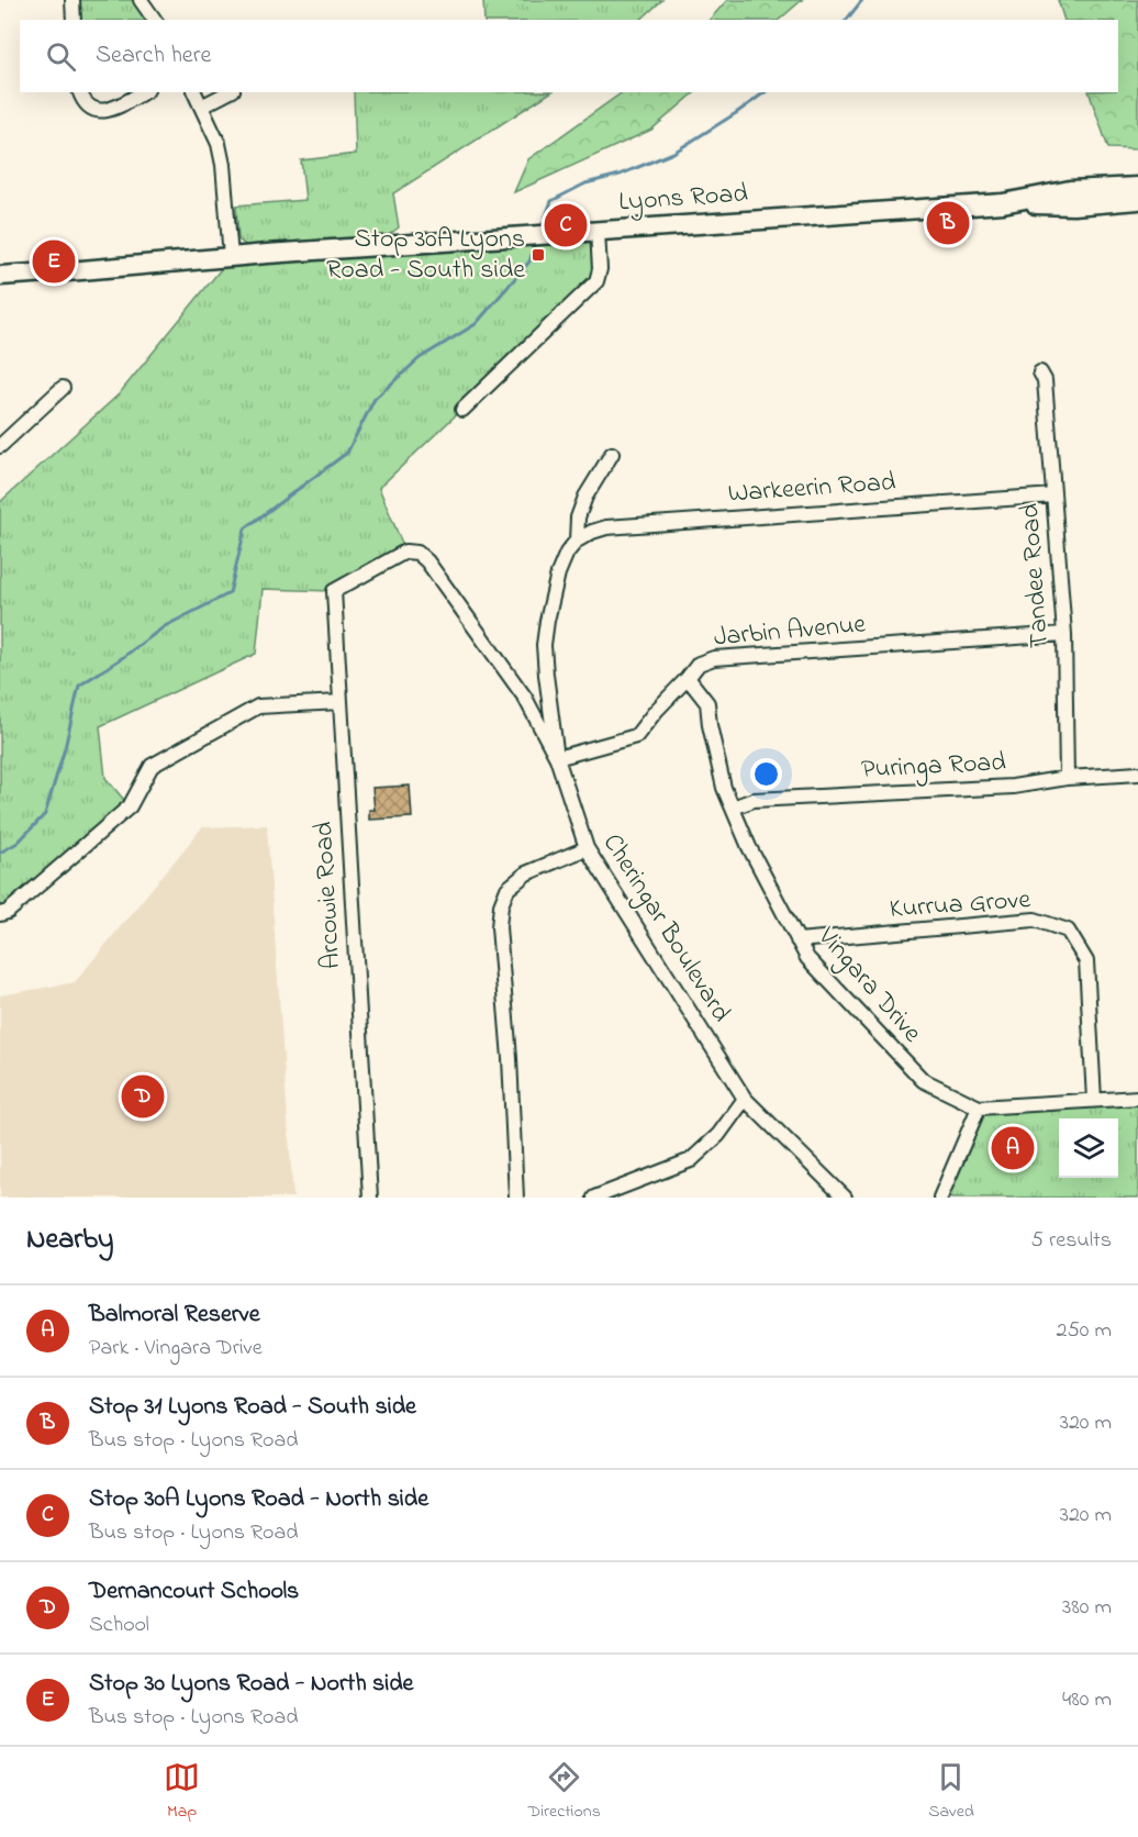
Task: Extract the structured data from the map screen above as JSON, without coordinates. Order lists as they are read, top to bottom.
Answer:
{
  "streets": {
    "street": [
      "Lyons Road",
      "Warkeerin Road",
      "Tandee Road",
      "Jarbin Avenue",
      "Puringa Road",
      "Arcowie Road",
      "Kurrua Grove",
      "Cheringar Boulevard",
      "Vingara Drive"
    ]
  },
  "crossings": [
    ["Warkeerin Road", "Tandee Road"],
    ["Warkeerin Road", "Cheringar Boulevard"],
    ["Tandee Road", "Jarbin Avenue"],
    ["Tandee Road", "Puringa Road"],
    ["Jarbin Avenue", "Arcowie Road"],
    ["Jarbin Avenue", "Cheringar Boulevard"],
    ["Jarbin Avenue", "Vingara Drive"],
    ["Puringa Road", "Vingara Drive"],
    ["Arcowie Road", "Cheringar Boulevard"],
    ["Kurrua Grove", "Vingara Drive"]
  ],
  "places": {
    "transit": ["Stop 30A Lyons Road - South side"]
  },
  "page": {
    "search": "Search here",
    "pins": [
      "B",
      "C",
      "E",
      "D",
      "A"
    ],
    "heading": ["Nearby", "5 results"],
    "list": [
      {
        "mark": "A",
        "name": "Balmoral Reserve",
        "note": "Park · Vingara Drive",
        "value": "250 m"
      },
      {
        "mark": "B",
        "name": "Stop 31 Lyons Road - South side",
        "note": "Bus stop · Lyons Road",
        "value": "320 m"
      },
      {
        "mark": "C",
        "name": "Stop 30A Lyons Road - North side",
        "note": "Bus stop · Lyons Road",
        "value": "320 m"
      },
      {
        "mark": "D",
        "name": "Dernancourt Schools",
        "note": "School",
        "value": "380 m"
      },
      {
        "mark": "E",
        "name": "Stop 30 Lyons Road - North side",
        "note": "Bus stop · Lyons Road",
        "value": "480 m"
      }
    ],
    "nav": ["Map", "Directions", "Saved"]
  }
}
